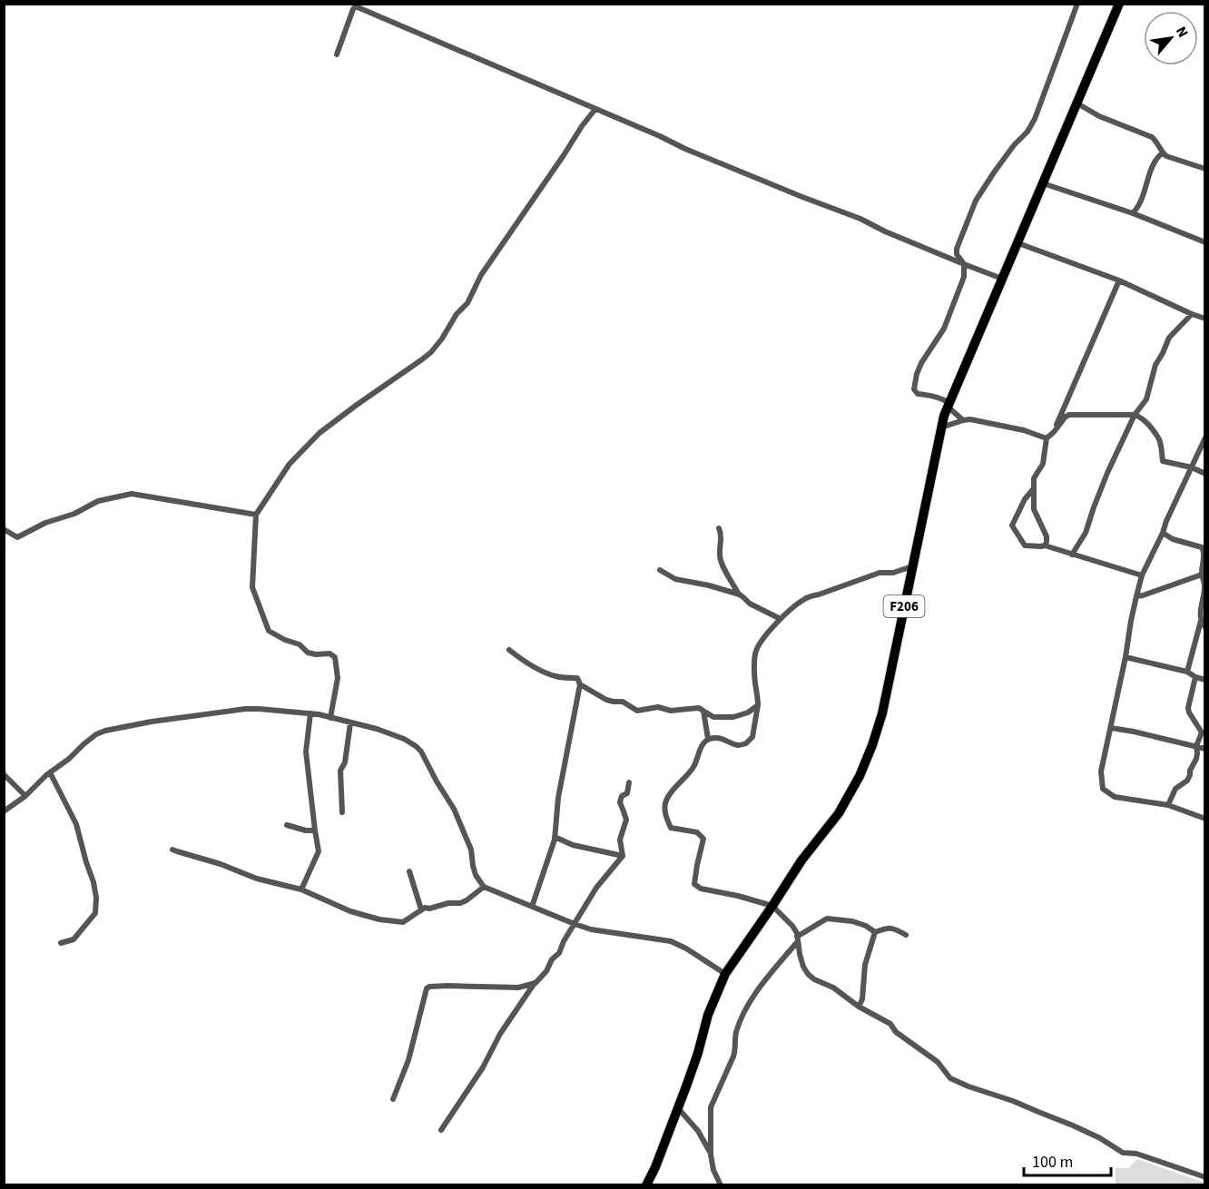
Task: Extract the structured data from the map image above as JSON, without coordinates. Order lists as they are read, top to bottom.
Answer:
{
  "streets": {
    "main road": ["F206"]
  },
  "scale_bar": "100 m",
  "north": "top right"
}
